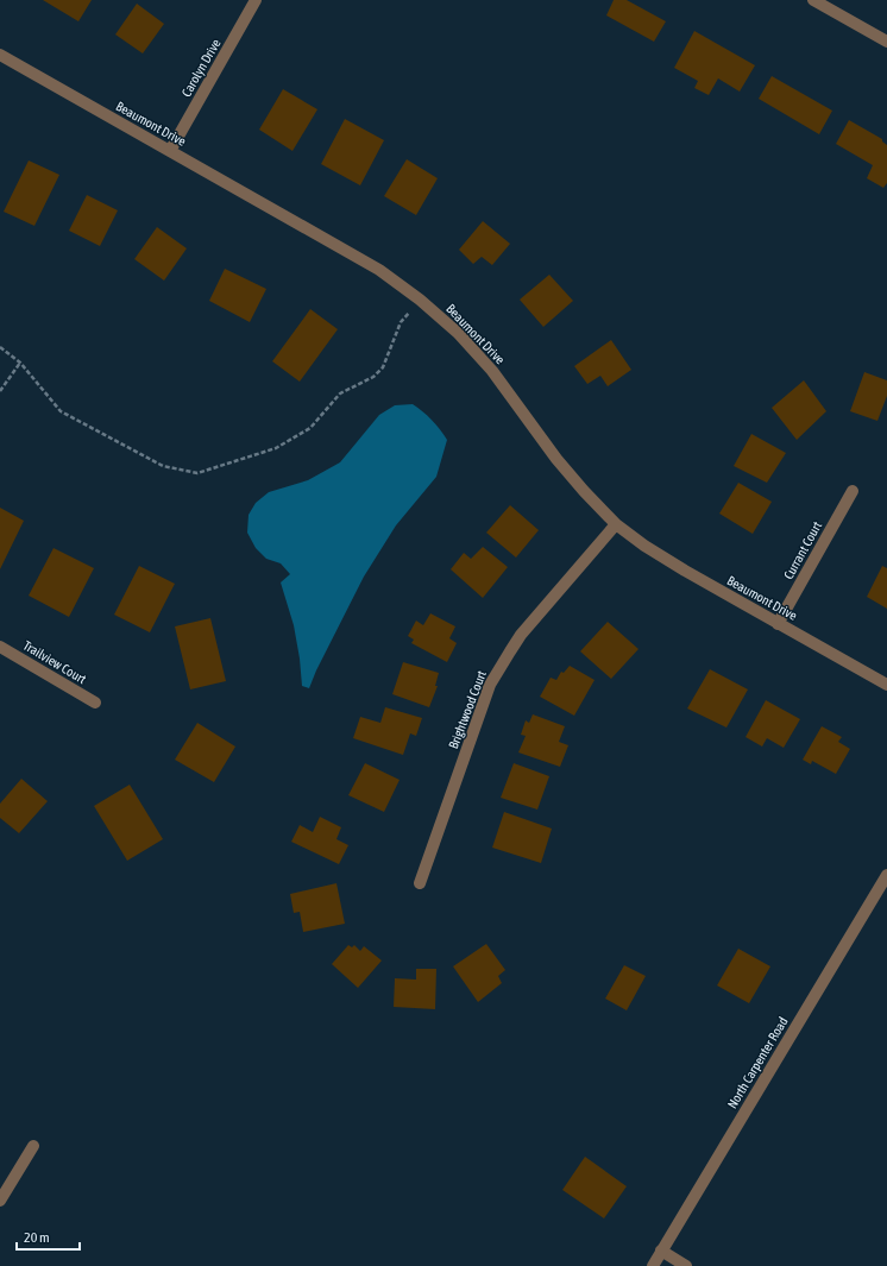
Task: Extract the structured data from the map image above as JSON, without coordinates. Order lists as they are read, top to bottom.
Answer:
{
  "streets": {
    "street": [
      "Carolyn Drive",
      "Beaumont Drive",
      "Currant Court",
      "Trailview Court",
      "Brightwood Court",
      "North Carpenter Road"
    ]
  },
  "crossings": [
    ["Carolyn Drive", "Beaumont Drive"],
    ["Beaumont Drive", "Currant Court"],
    ["Beaumont Drive", "Brightwood Court"]
  ],
  "scale_bar": "20 m"
}
